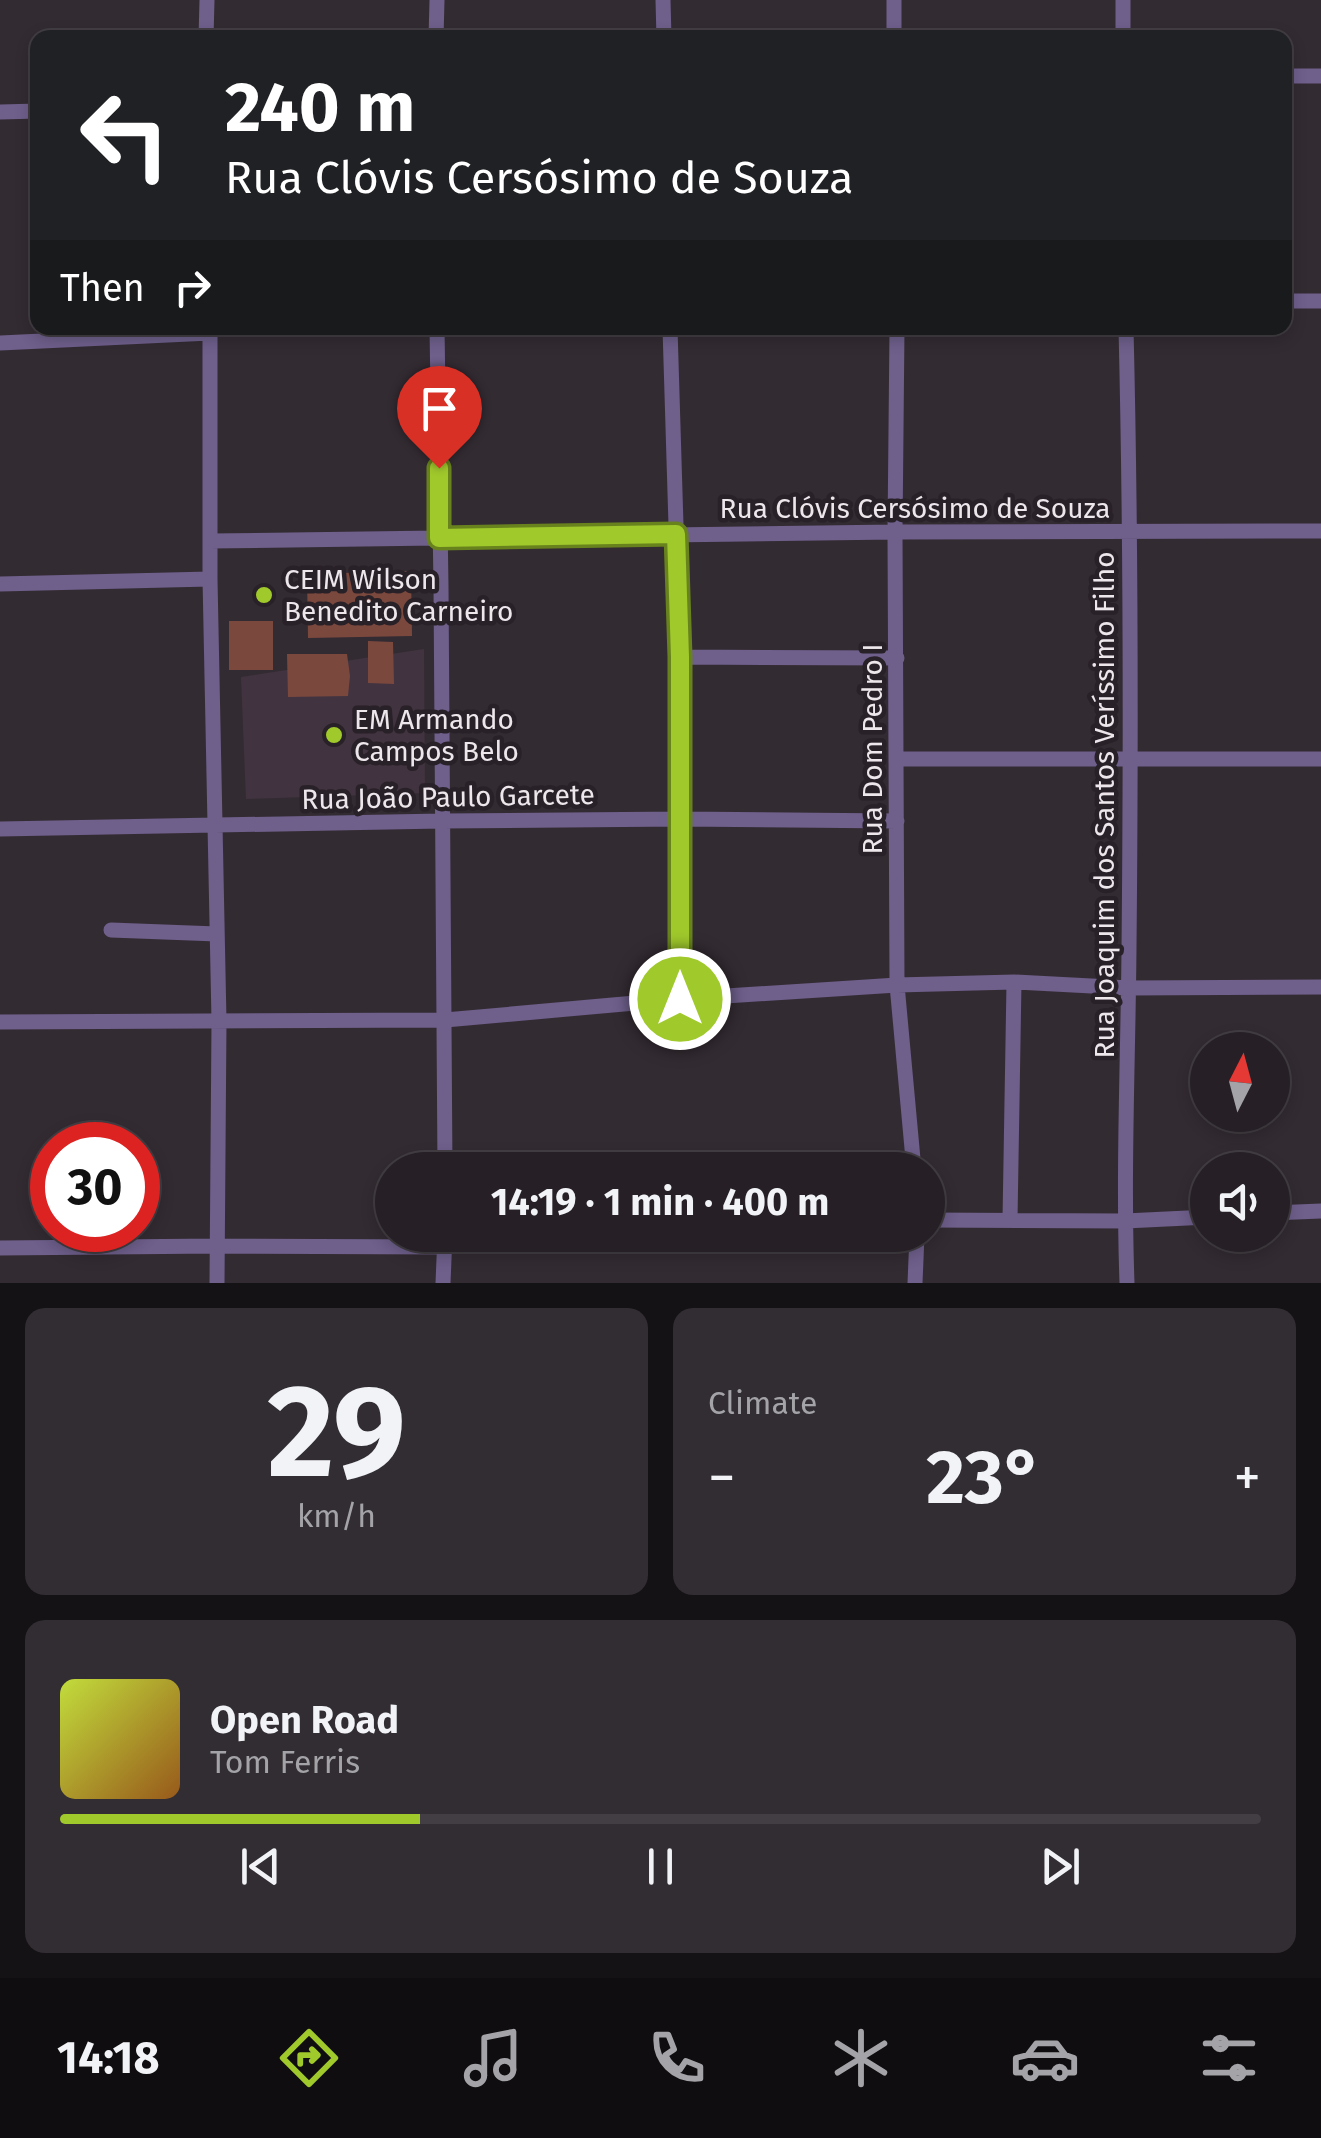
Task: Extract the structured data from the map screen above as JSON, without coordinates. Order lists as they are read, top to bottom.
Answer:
{
  "streets": {
    "street": [
      "Rua Clóvis Cersósimo de Souza",
      "Rua Dom Pedro I",
      "Rua João Paulo Garcete",
      "Rua Joaquim dos Santos Veríssimo Filho"
    ]
  },
  "crossings": [
    ["Rua Clóvis Cersósimo de Souza", "Rua Dom Pedro I"],
    ["Rua Clóvis Cersósimo de Souza", "Rua Joaquim dos Santos Veríssimo Filho"],
    ["Rua Dom Pedro I", "Rua João Paulo Garcete"]
  ],
  "places": ["CEIM Wilson Benedito Carneiro", "EM Armando Campos Belo"],
  "north": "top",
  "page": {
    "turn": ["240 m", "Rua Clóvis Cersósimo de Souza"],
    "then": "Then",
    "limit": "30",
    "trip": "14:19 · 1 min · 400 m",
    "tile": [
      ["29", "km/h"],
      "Climate"
    ],
    "heat": ["−", "23°", "+"],
    "song": ["Open Road", "Tom Ferris"],
    "tabs": "14:18"
  }
}
